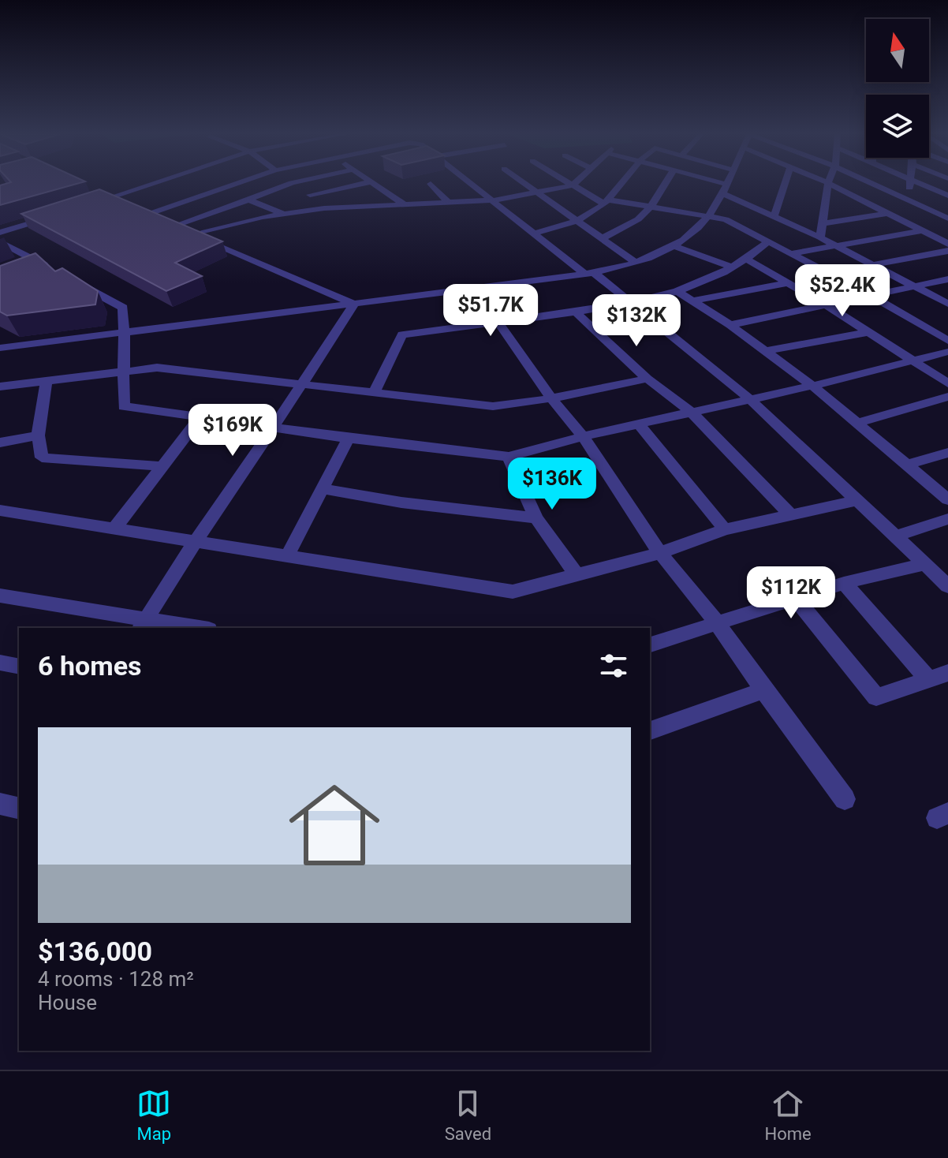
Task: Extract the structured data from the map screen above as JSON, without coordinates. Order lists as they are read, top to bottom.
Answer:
{
  "north": "top",
  "page": {
    "price": [
      "$52.4K",
      "$51.7K",
      "$132K",
      "$169K",
      "$136K",
      "$112K"
    ],
    "heading": "6 homes",
    "list": [
      {
        "name": "$136,000",
        "note": "4 rooms · 128 m² · House"
      }
    ],
    "tabs": ["Map", "Saved", "Home"]
  }
}
